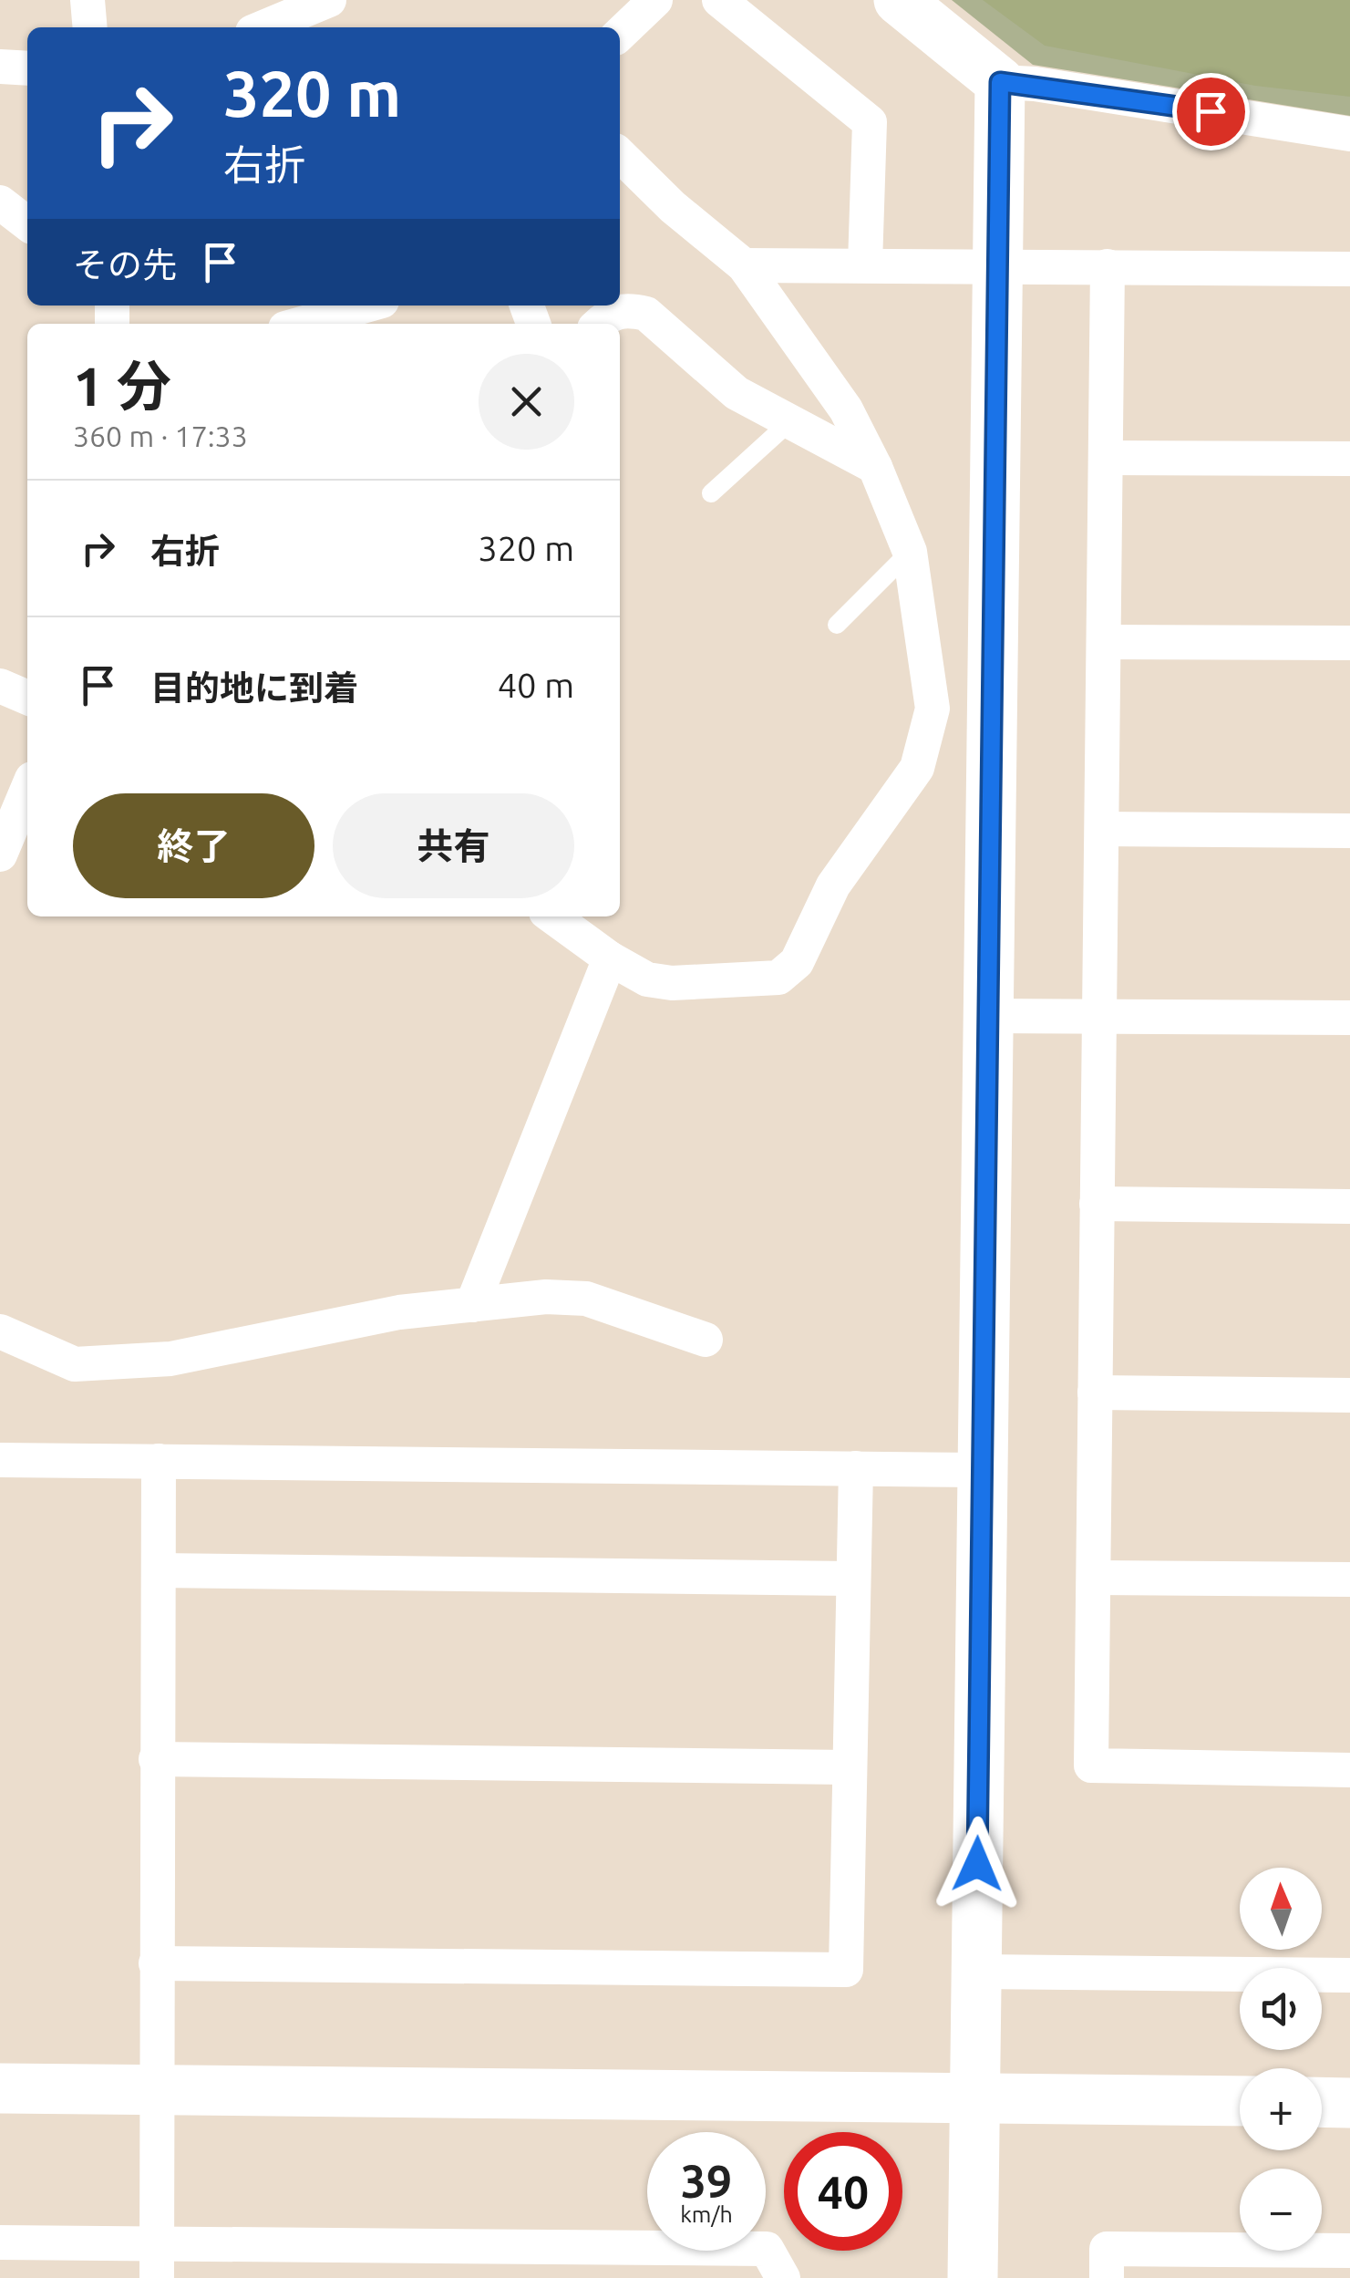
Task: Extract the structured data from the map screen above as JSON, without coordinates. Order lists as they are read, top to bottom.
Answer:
{
  "north": "top",
  "page": {
    "turn": ["320 m", "右折"],
    "then": "その先",
    "heading": ["1 分", "360 m · 17:33"],
    "list": [
      {
        "name": "右折",
        "value": "320 m"
      },
      {
        "name": "目的地に到着",
        "value": "40 m"
      }
    ],
    "buttons": ["終了", "共有"],
    "map_buttons": ["+", "−"],
    "speed": "39 km/h",
    "limit": "40"
  }
}
